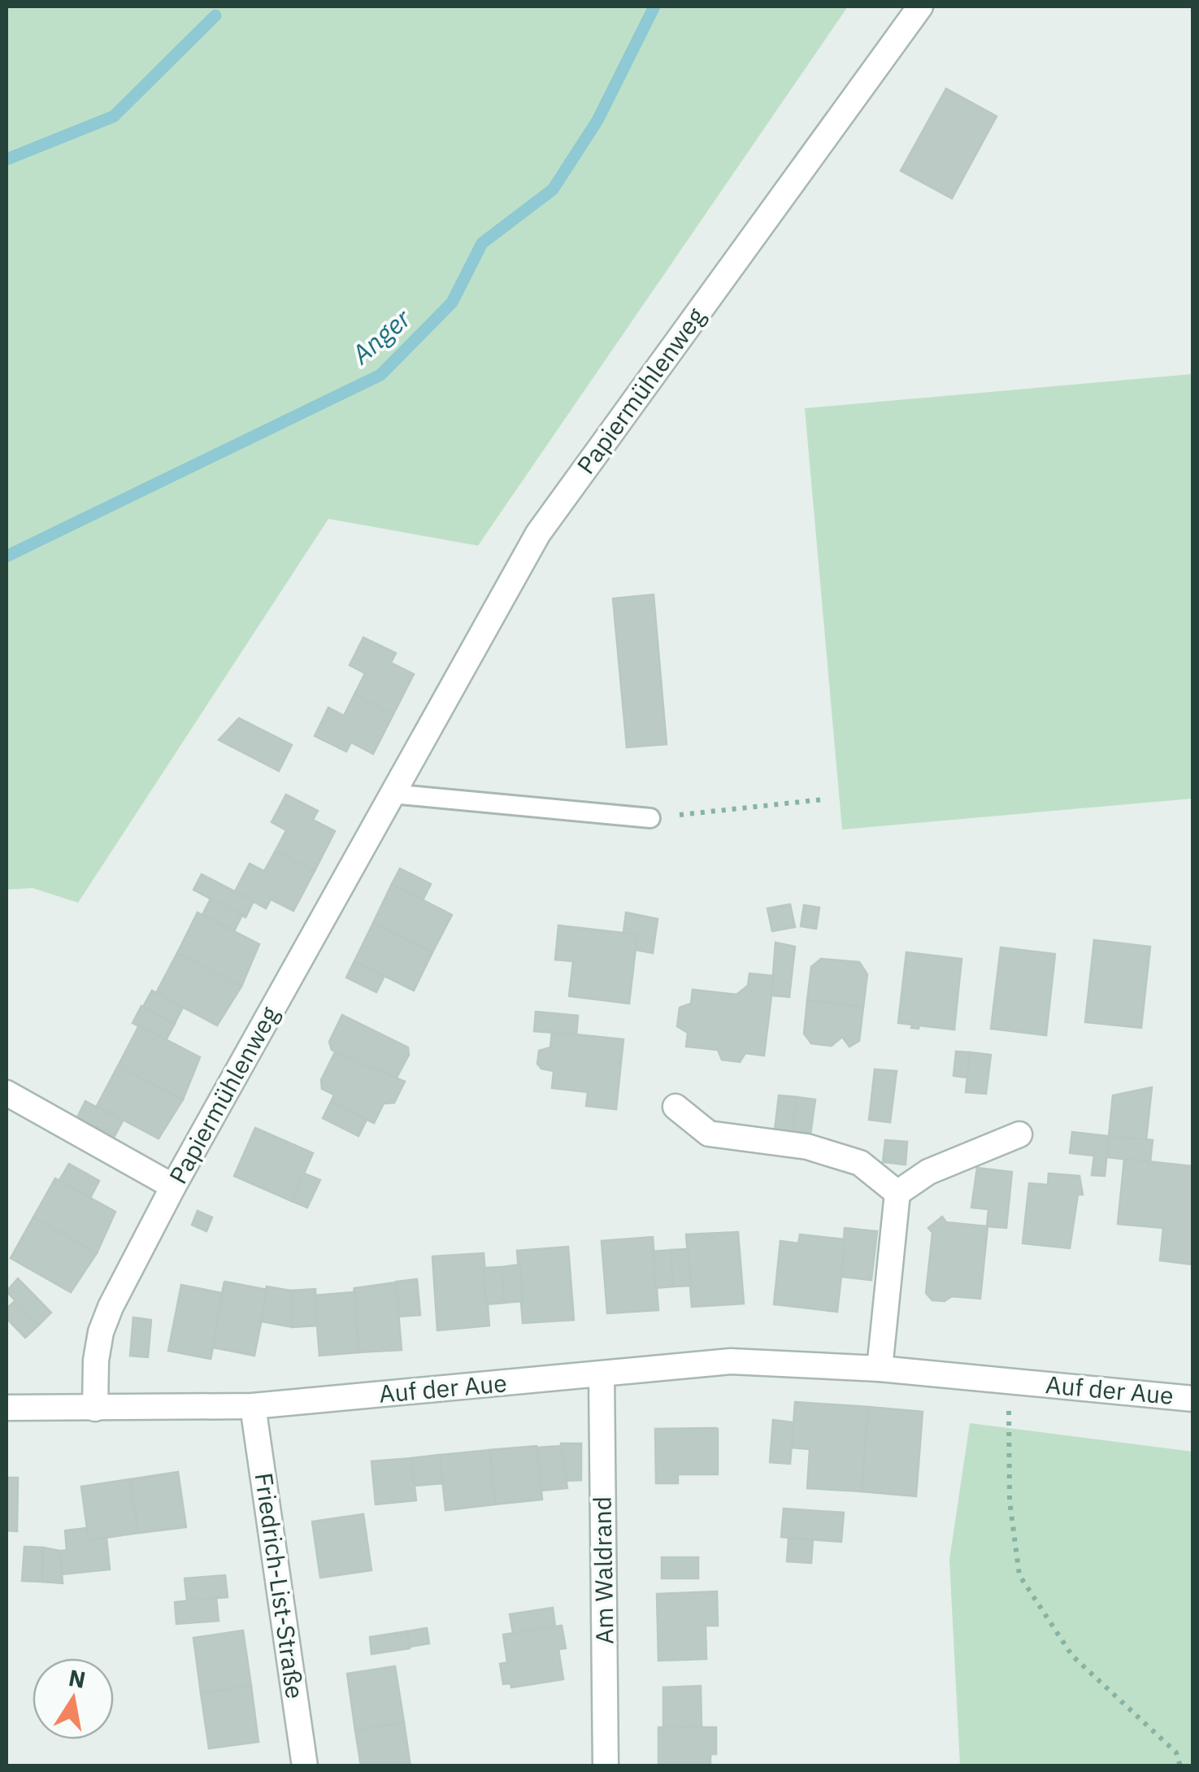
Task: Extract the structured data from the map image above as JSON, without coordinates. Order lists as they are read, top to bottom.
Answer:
{
  "streets": {
    "street": [
      "Papiermühlenweg",
      "Auf der Aue",
      "Am Waldrand",
      "Friedrich-List-Straße"
    ]
  },
  "crossings": [
    ["Papiermühlenweg", "Auf der Aue"],
    ["Auf der Aue", "Am Waldrand"],
    ["Auf der Aue", "Friedrich-List-Straße"]
  ],
  "water": ["Anger"],
  "north": "top"
}
